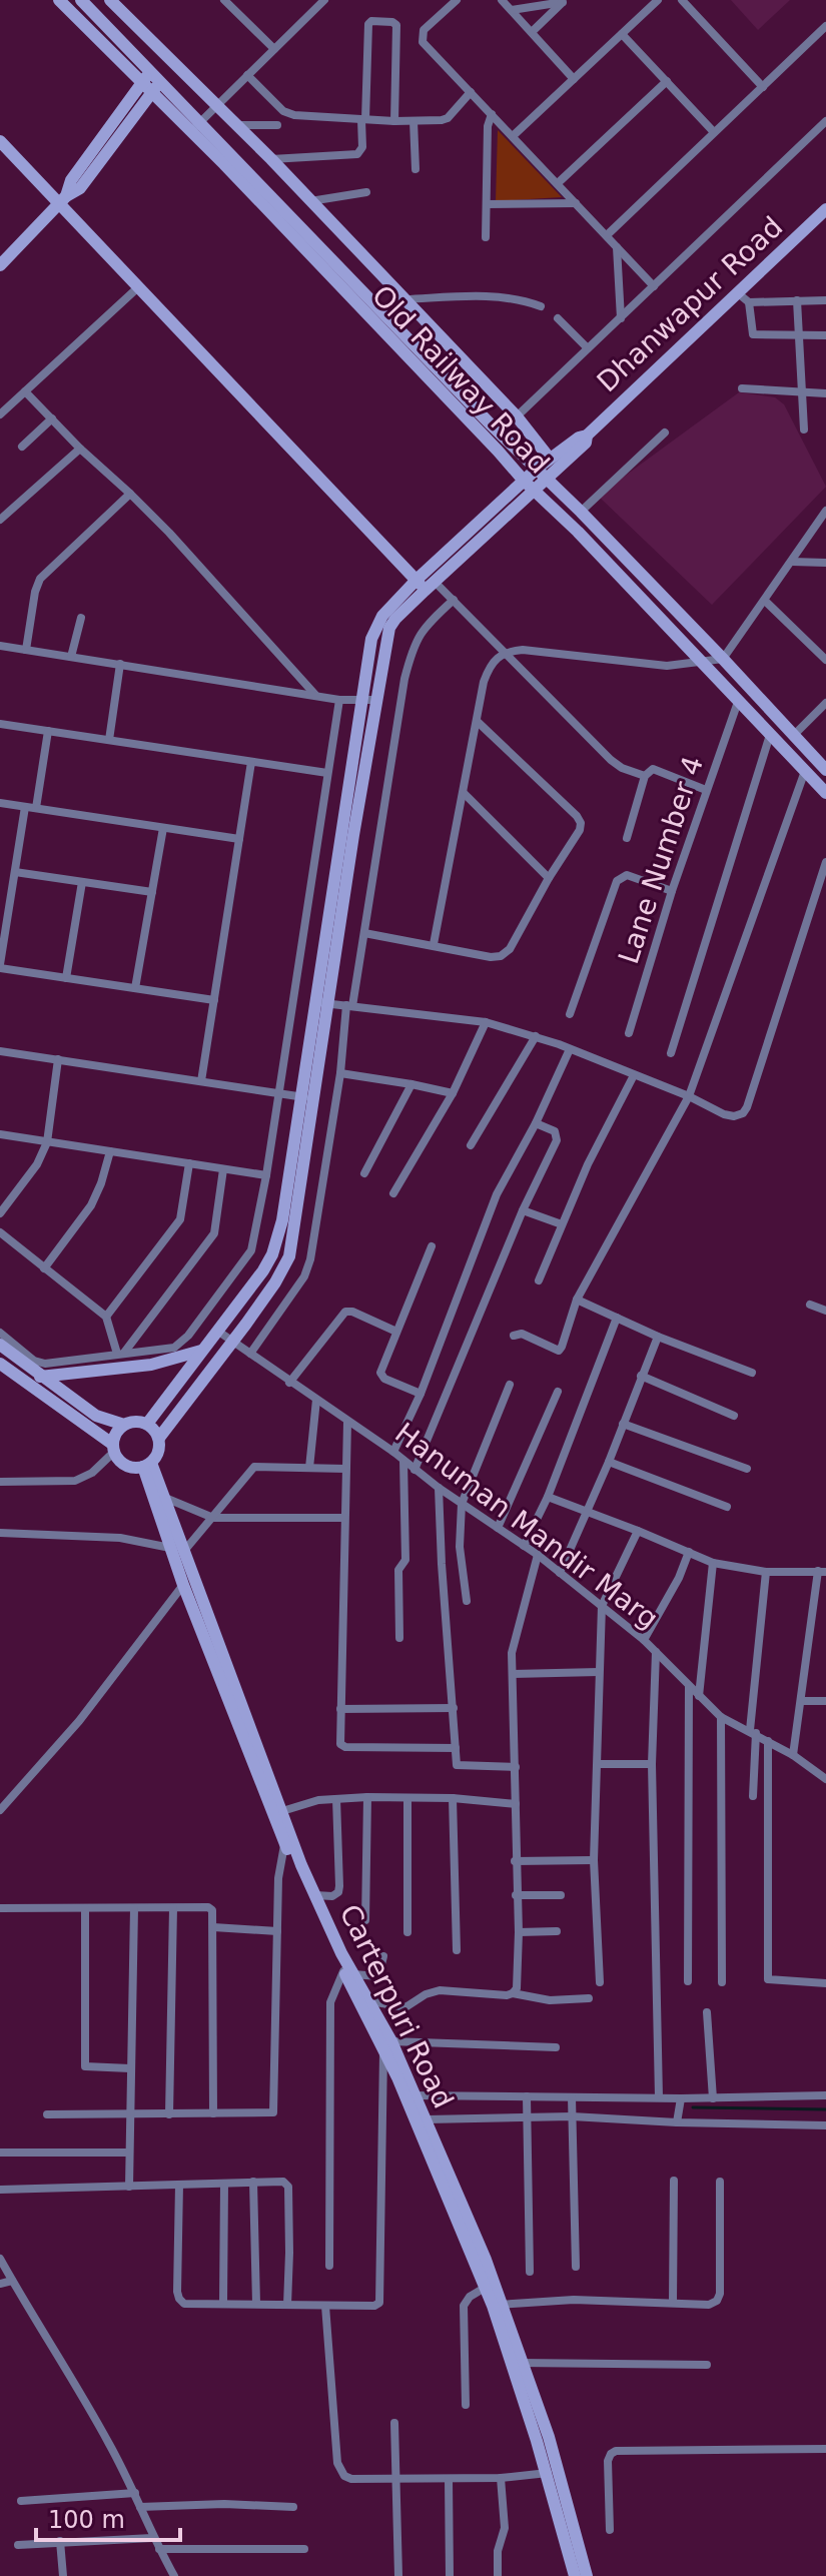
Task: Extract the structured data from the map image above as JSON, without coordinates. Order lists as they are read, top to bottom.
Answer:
{
  "streets": {
    "main road": ["Dhanwapur Road", "Old Railway Road", "Carterpuri Road"],
    "street": ["Lane Number 4", "Hanuman Mandir Marg"]
  },
  "crossings": [
    ["Dhanwapur Road", "Old Railway Road"],
    ["Old Railway Road", "Lane Number 4"]
  ],
  "scale_bar": "100 m"
}
